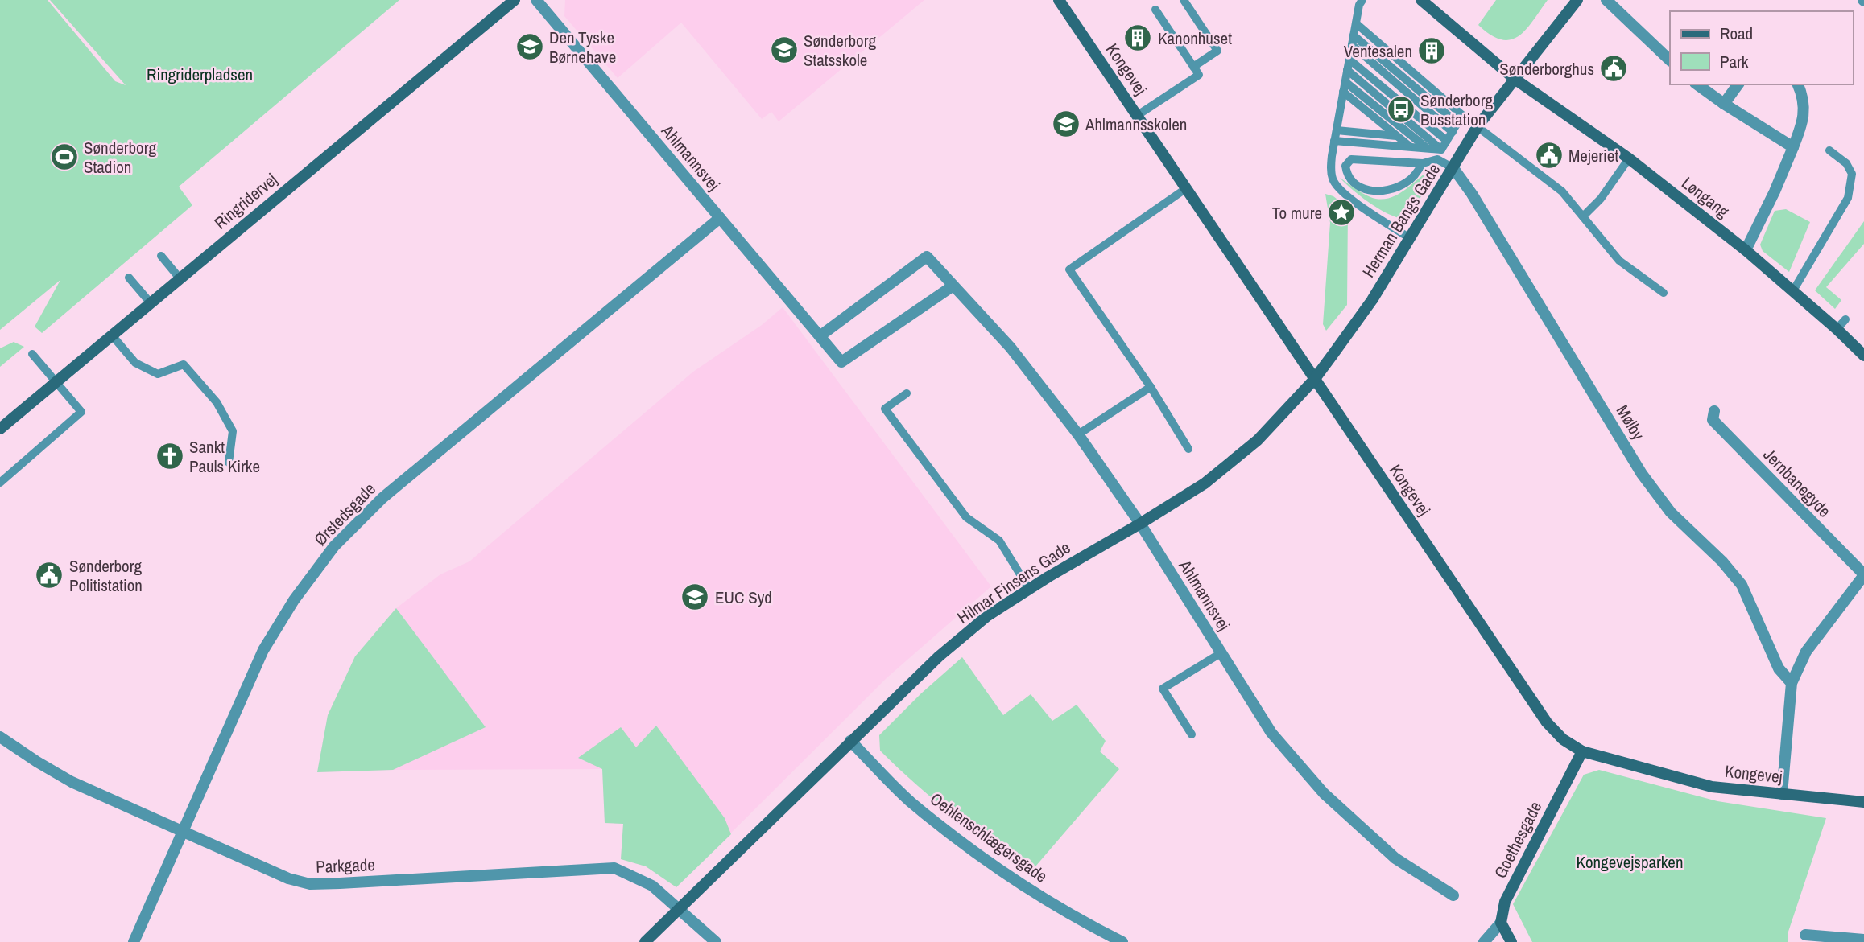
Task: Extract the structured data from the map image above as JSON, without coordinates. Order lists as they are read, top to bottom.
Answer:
{
  "streets": {
    "street": [
      "Kongevej",
      "Ahlmannsvej",
      "Løngang",
      "Ringridervej",
      "Herman Bangs Gade",
      "Mølby",
      "Jernbanegyde",
      "Ørstedsgade",
      "Hilmar Finsens Gade",
      "Oehlenschlægersgade",
      "Goethesgade",
      "Parkgade"
    ]
  },
  "crossings": [
    ["Kongevej", "Herman Bangs Gade"],
    ["Kongevej", "Hilmar Finsens Gade"],
    ["Kongevej", "Goethesgade"],
    ["Ahlmannsvej", "Ørstedsgade"],
    ["Ahlmannsvej", "Hilmar Finsens Gade"],
    ["Løngang", "Herman Bangs Gade"],
    ["Herman Bangs Gade", "Mølby"],
    ["Herman Bangs Gade", "Hilmar Finsens Gade"],
    ["Ørstedsgade", "Parkgade"],
    ["Hilmar Finsens Gade", "Oehlenschlægersgade"],
    ["Hilmar Finsens Gade", "Parkgade"]
  ],
  "parks": ["Ringriderpladsen", "Kongevejsparken"],
  "places": {
    "building": ["Kanonhuset", "Ventesalen"],
    "school or university": [
      "Den Tyske Børnehave",
      "Sønderborg Statsskole",
      "Ahlmannsskolen",
      "EUC Syd"
    ],
    "public building": ["Sønderborghus", "Mejeriet", "Sønderborg Politistation"],
    "bus stop": ["Sønderborg Busstation"],
    "sports": ["Sønderborg Stadion"],
    "place": ["To mure"],
    "church": ["Sankt Pauls Kirke"]
  },
  "legend": ["Road", "Park"]
}
